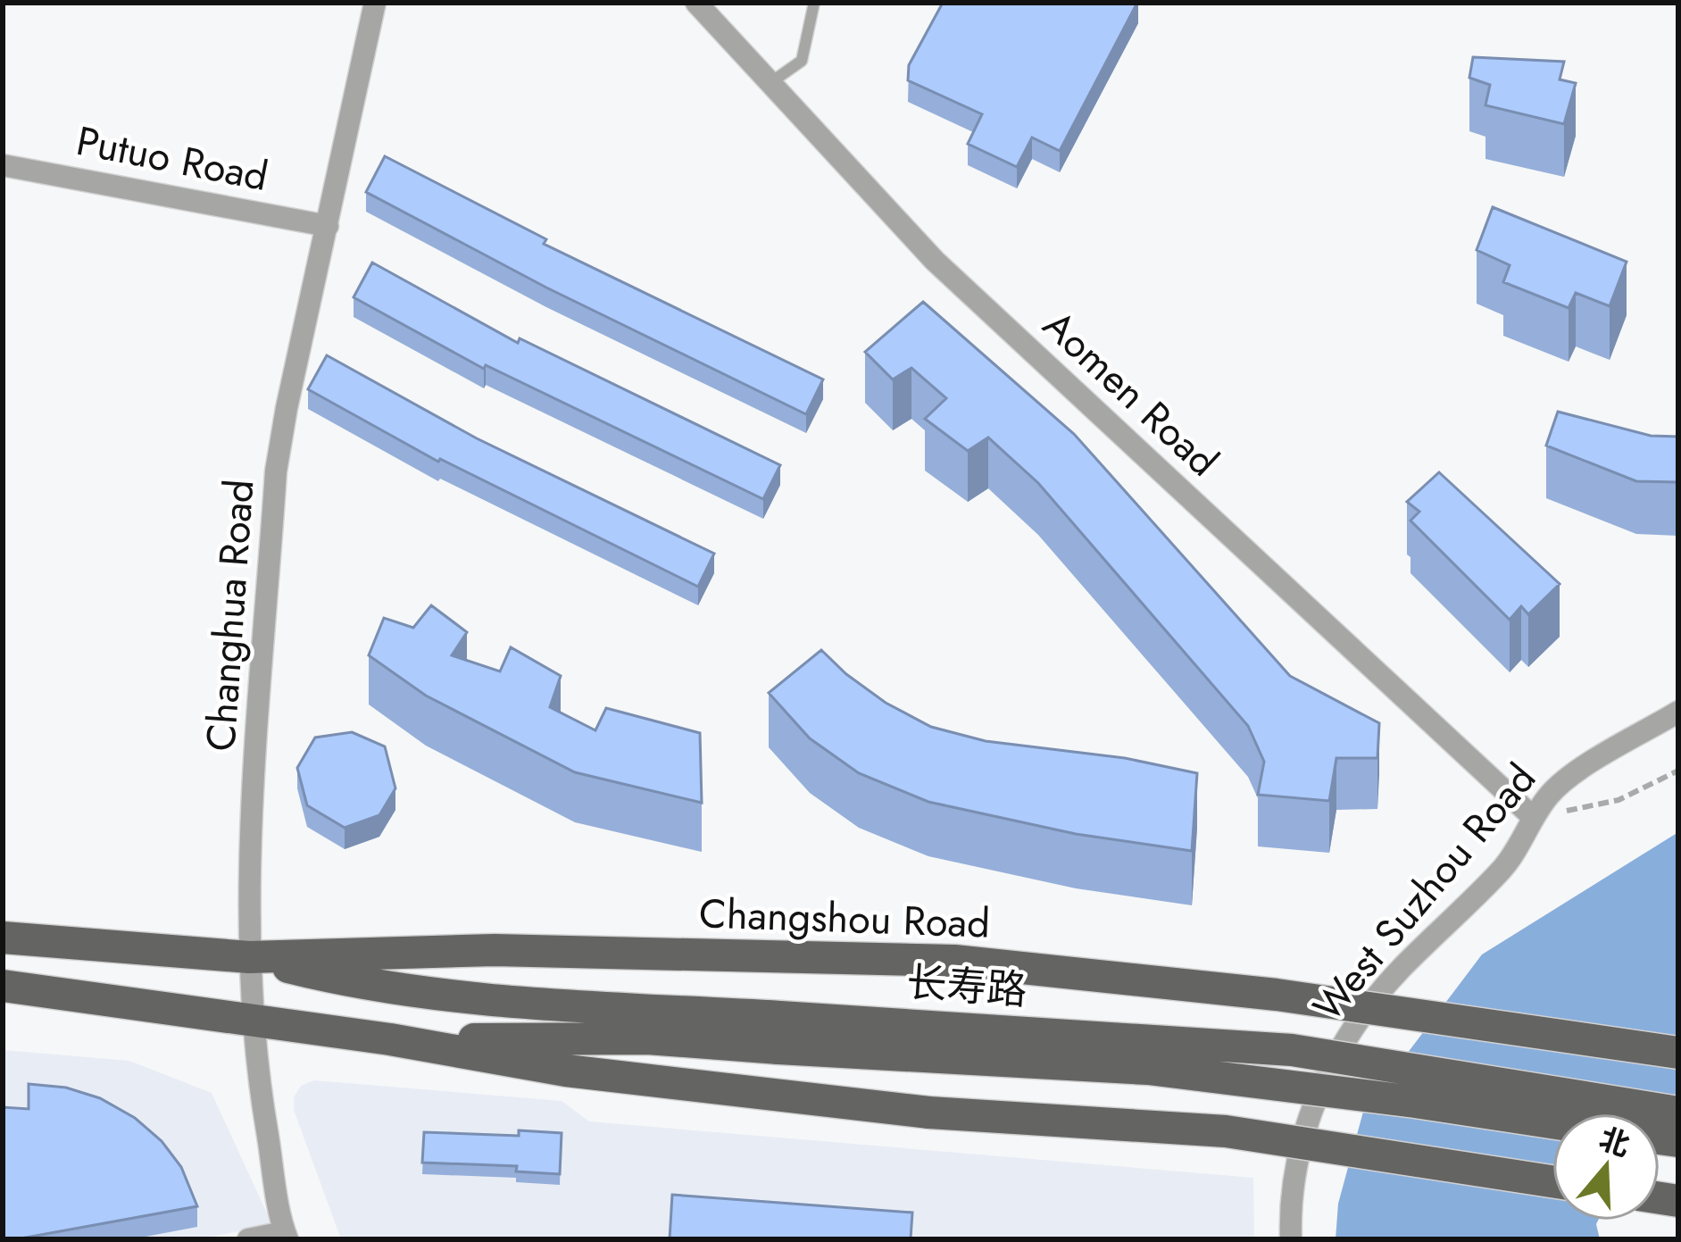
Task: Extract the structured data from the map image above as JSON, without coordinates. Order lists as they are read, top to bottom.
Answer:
{
  "streets": {
    "main road": ["Changshou Road", "长寿路"],
    "street": [
      "Putuo Road",
      "Aomen Road",
      "Changhua Road",
      "West Suzhou Road"
    ]
  },
  "crossings": [
    ["Putuo Road", "Changhua Road"],
    ["Aomen Road", "West Suzhou Road"],
    ["Changhua Road", "Changshou Road"],
    ["Changhua Road", "长寿路"],
    ["Changshou Road", "长寿路"]
  ],
  "north": "top"
}
